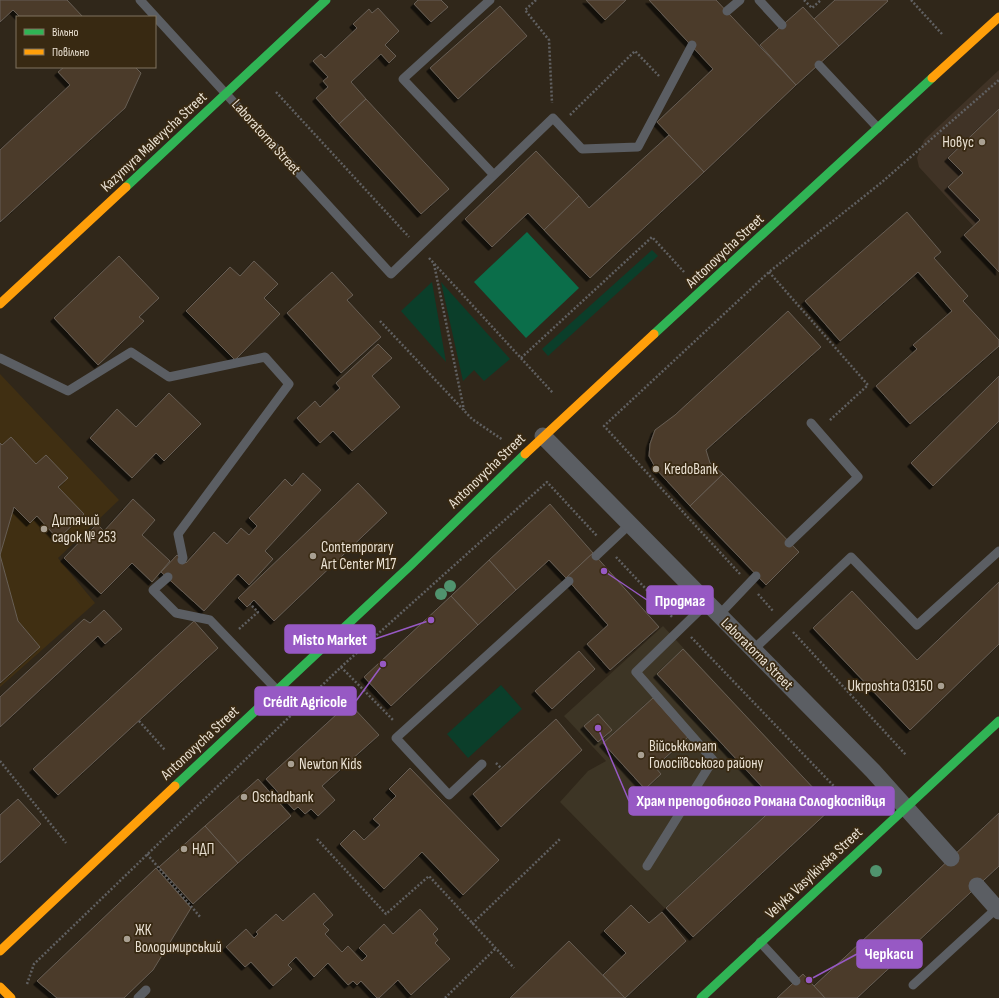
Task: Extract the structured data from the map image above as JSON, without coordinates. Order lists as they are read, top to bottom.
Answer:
{
  "streets": {
    "main road": ["Kazymyra Malevycha Street", "Antonovycha Street", "Velyka Vasylkivska Street"],
    "street": ["Laboratorna Street"]
  },
  "crossings": [
    ["Laboratorna Street", "Kazymyra Malevycha Street"],
    ["Laboratorna Street", "Antonovycha Street"],
    ["Laboratorna Street", "Velyka Vasylkivska Street"]
  ],
  "places": [
    "Новус",
    "KredoBank",
    "Дитячий садок № 253",
    "Contemporary Art Center M17",
    "Продмаг",
    "Misto Market",
    "Crédit Agricole",
    "Ukrposhta 03150",
    "Храм преподобного Романа Солодкоспівця",
    "Військкомат Голосіївського району",
    "Newton Kids",
    "Oschadbank",
    "НДП",
    "ЖК Володимирський",
    "Черкаси"
  ],
  "legend": ["Вільно", "Повільно"]
}
